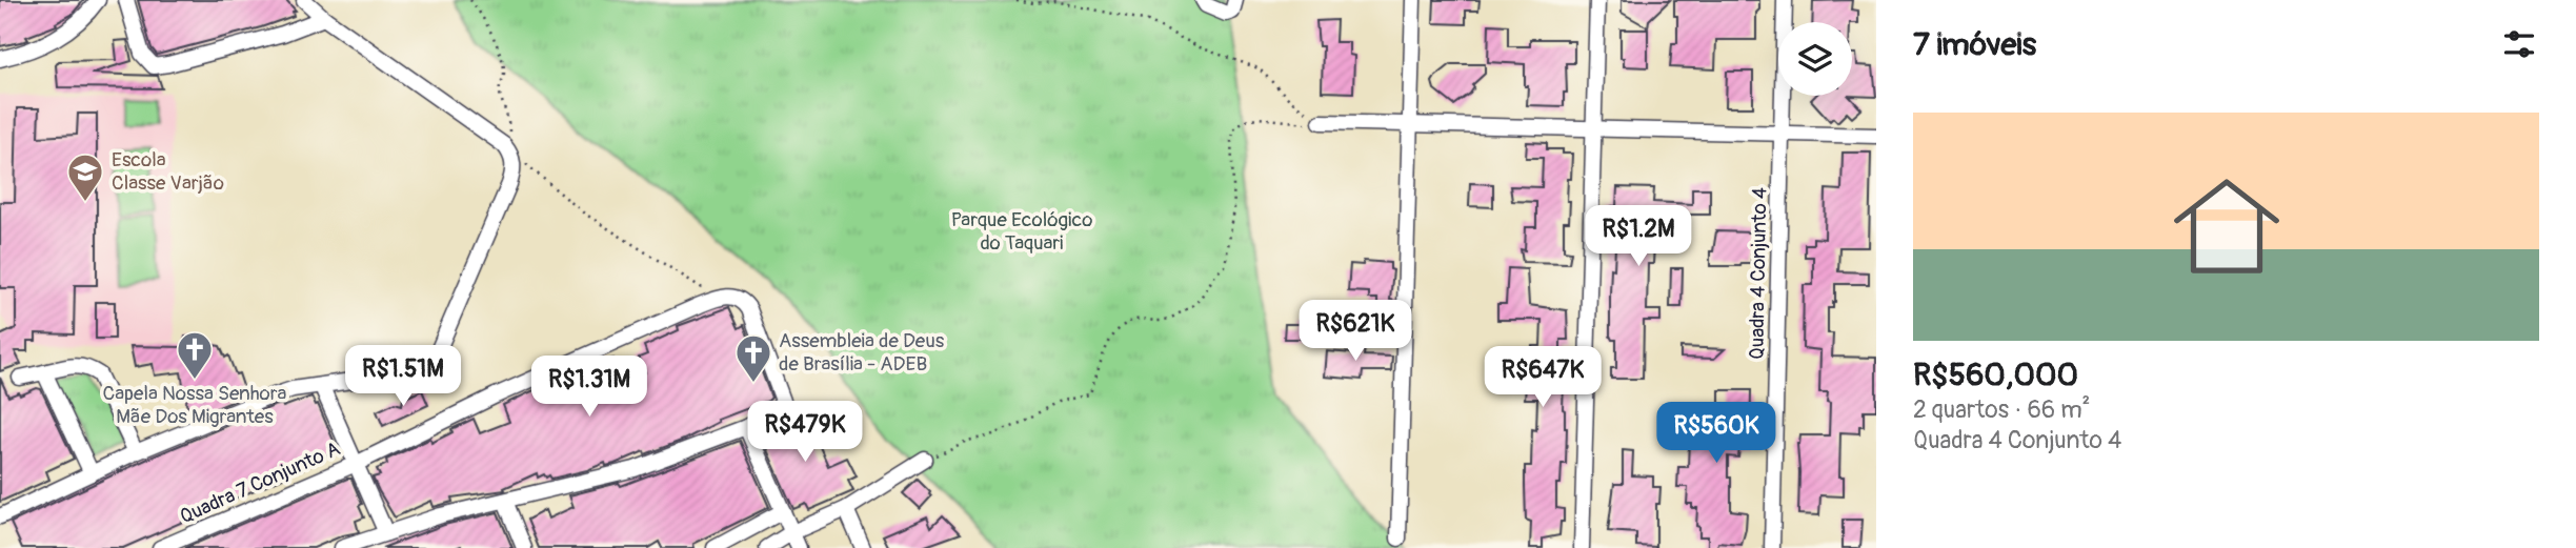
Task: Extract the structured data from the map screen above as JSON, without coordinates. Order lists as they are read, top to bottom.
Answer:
{
  "streets": {
    "street": ["Quadra 4 Conjunto 4", "Quadra 7 Conjunto A"]
  },
  "parks": ["Parque Ecológico do Taquari"],
  "places": {
    "school or university": ["Escola Classe Varjão"],
    "church": ["Capela Nossa Senhora Mãe Dos Migrantes", "Assembleia de Deus de Brasília - ADEB"]
  },
  "page": {
    "heading": "7 imóveis",
    "list": [
      {
        "name": "R$560,000",
        "note": "2 quartos · 66 m² · Quadra 4 Conjunto 4"
      }
    ],
    "price": [
      "R$1.2M",
      "R$621K",
      "R$1.51M",
      "R$647K",
      "R$1.31M",
      "R$479K",
      "R$560K"
    ]
  }
}
